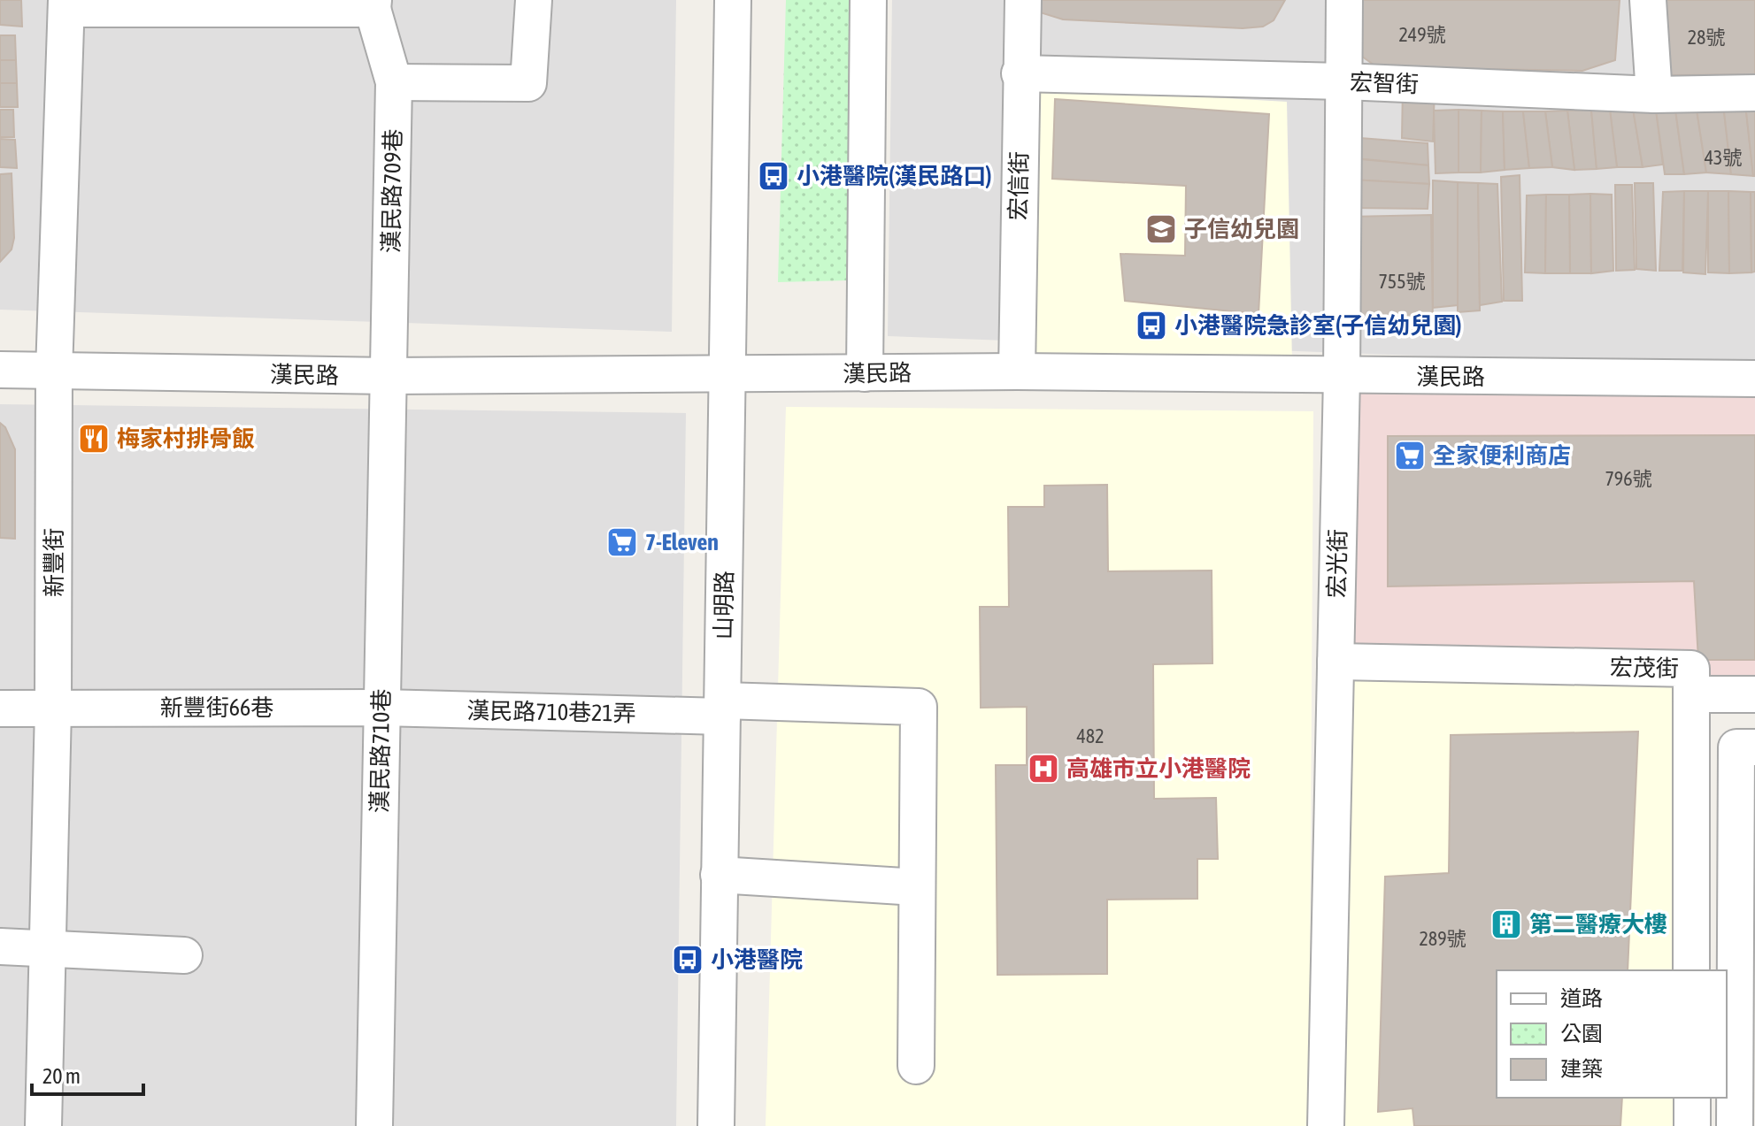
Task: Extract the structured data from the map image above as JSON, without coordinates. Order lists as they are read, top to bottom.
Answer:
{
  "streets": {
    "street": [
      "宏智街",
      "宏信街",
      "漢民路709巷",
      "漢民路",
      "新豐街",
      "宏光街",
      "山明路",
      "宏茂街",
      "新豐街66巷",
      "漢民路710巷21弄",
      "漢民路710巷"
    ]
  },
  "crossings": [
    ["宏智街", "宏信街"],
    ["宏智街", "宏光街"],
    ["宏信街", "漢民路"],
    ["漢民路709巷", "漢民路"],
    ["漢民路709巷", "漢民路710巷"],
    ["漢民路", "新豐街"],
    ["漢民路", "宏光街"],
    ["漢民路", "山明路"],
    ["漢民路", "漢民路710巷"],
    ["新豐街", "新豐街66巷"],
    ["宏光街", "宏茂街"],
    ["山明路", "漢民路710巷21弄"],
    ["新豐街66巷", "漢民路710巷21弄"],
    ["新豐街66巷", "漢民路710巷"],
    ["漢民路710巷21弄", "漢民路710巷"]
  ],
  "places": {
    "bus stop": ["小港醫院(漢民路口)", "小港醫院急診室(子信幼兒園)", "小港醫院"],
    "school or university": ["子信幼兒園"],
    "restaurant": ["梅家村排骨飯"],
    "supermarket": ["全家便利商店", "7-Eleven"],
    "hospital": ["高雄市立小港醫院"],
    "building": ["第二醫療大樓"]
  },
  "house_numbers": [
    "249號",
    "28號",
    "43號",
    "755號",
    "796號",
    "482",
    "289號"
  ],
  "legend": ["道路", "公園", "建築"],
  "scale_bar": "20 m"
}
